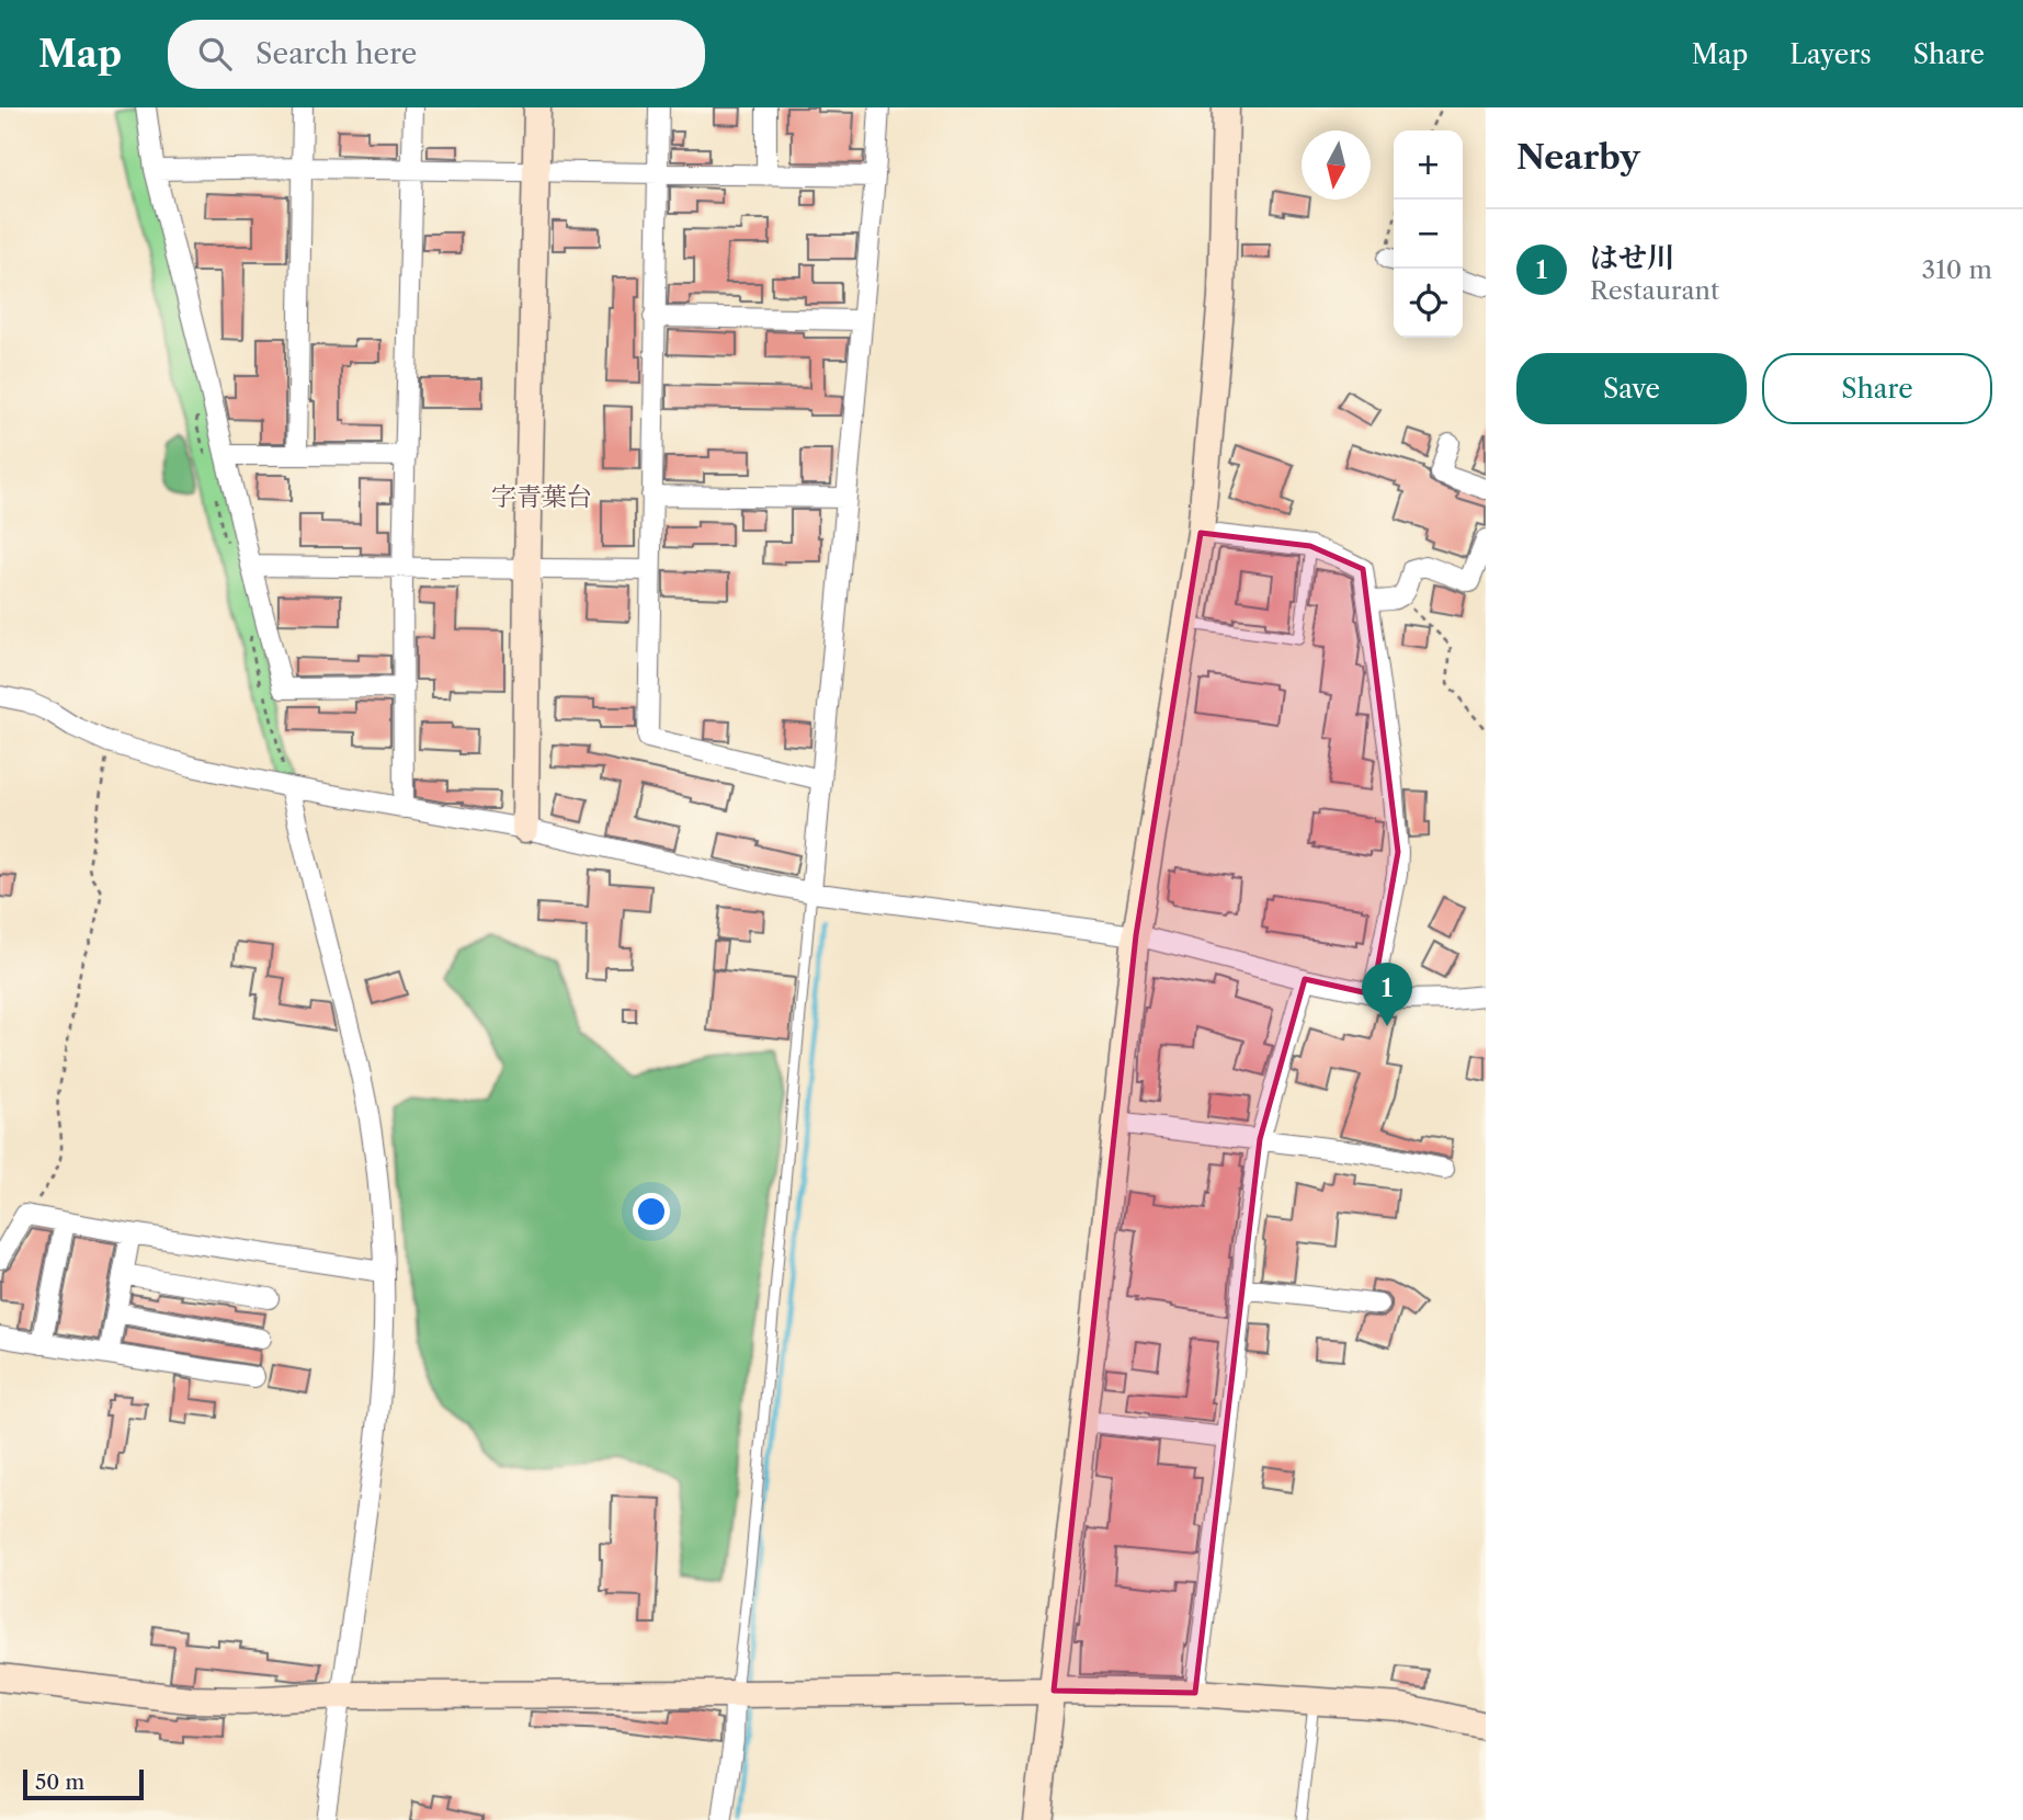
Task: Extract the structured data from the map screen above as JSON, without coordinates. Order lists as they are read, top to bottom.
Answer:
{
  "districts": ["字青葉台"],
  "scale_bar": "50 m",
  "north": "bottom",
  "page": {
    "header": "Map",
    "search": "Search here",
    "nav": ["Map", "Layers", "Share"],
    "heading": "Nearby",
    "map_buttons": ["+", "−"],
    "list": [
      {
        "mark": "1",
        "name": "はせ川",
        "note": "Restaurant",
        "value": "310 m"
      }
    ],
    "buttons": ["Save", "Share"],
    "pins": "1",
    "scale": "50 m"
  }
}
